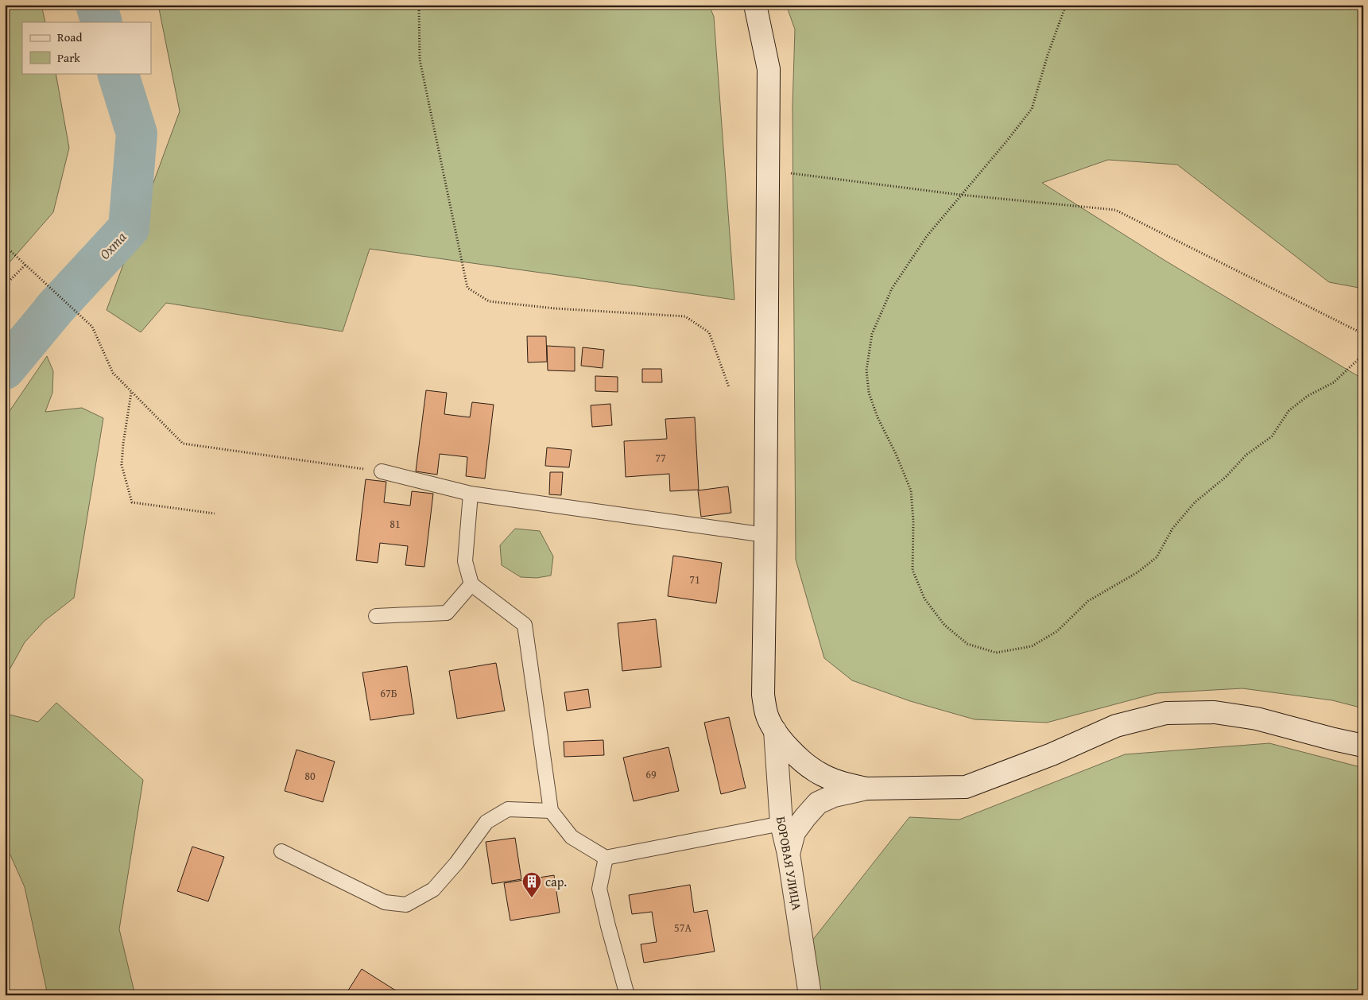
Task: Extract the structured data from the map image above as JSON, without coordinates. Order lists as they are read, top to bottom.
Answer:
{
  "streets": {
    "street": ["БОРОВАЯ УЛИЦА"]
  },
  "water": ["Охта"],
  "places": {
    "building": ["сар."]
  },
  "house_numbers": [
    "77",
    "81",
    "71",
    "67Б",
    "69",
    "80",
    "57А"
  ],
  "legend": ["Road", "Park"]
}
